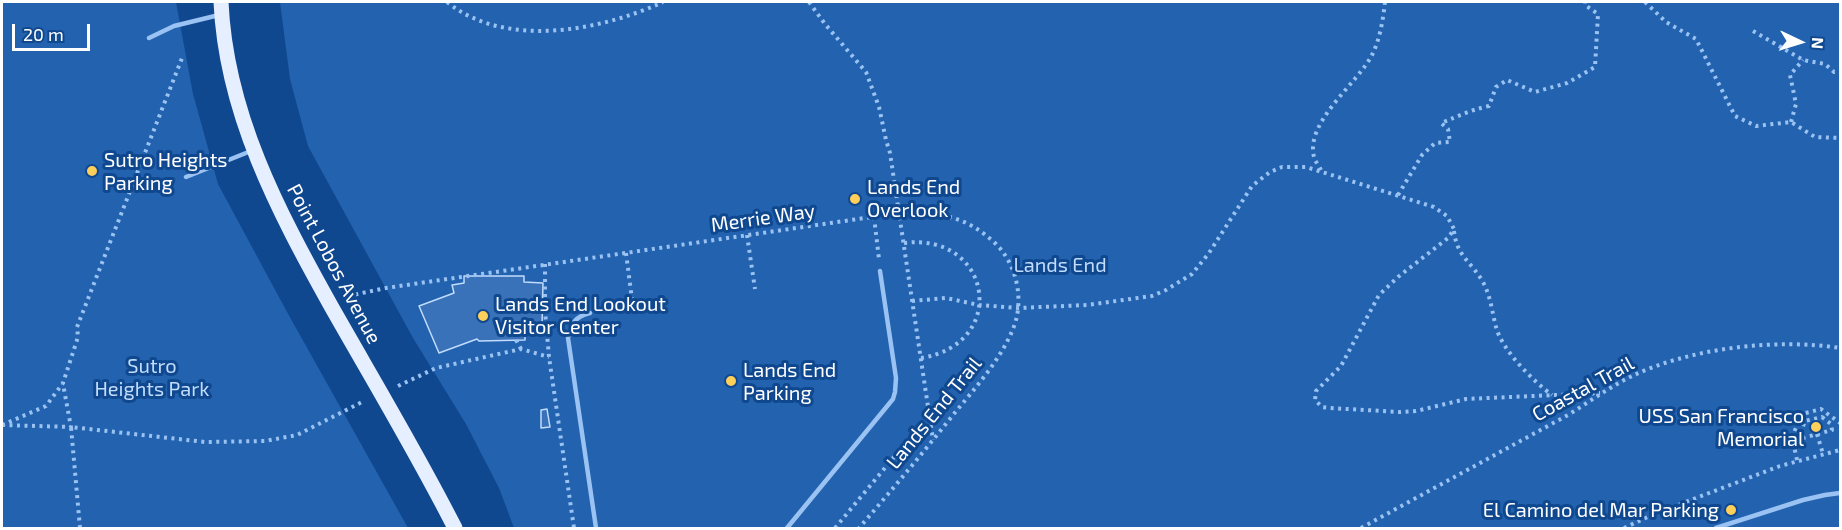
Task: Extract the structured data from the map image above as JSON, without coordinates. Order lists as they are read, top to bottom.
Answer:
{
  "streets": {
    "main road": ["Point Lobos Avenue"],
    "path": ["Merrie Way", "Coastal Trail", "Lands End Trail"]
  },
  "crossings": [
    ["Merrie Way", "Point Lobos Avenue"],
    ["Merrie Way", "Lands End Trail"]
  ],
  "parks": ["Lands End", "Sutro Heights Park"],
  "places": [
    "Sutro Heights Parking",
    "Lands End Overlook",
    "Lands End Lookout Visitor Center",
    "Lands End Parking",
    "USS San Francisco Memorial",
    "El Camino del Mar Parking"
  ],
  "scale_bar": "20 m",
  "north": "right"
}
